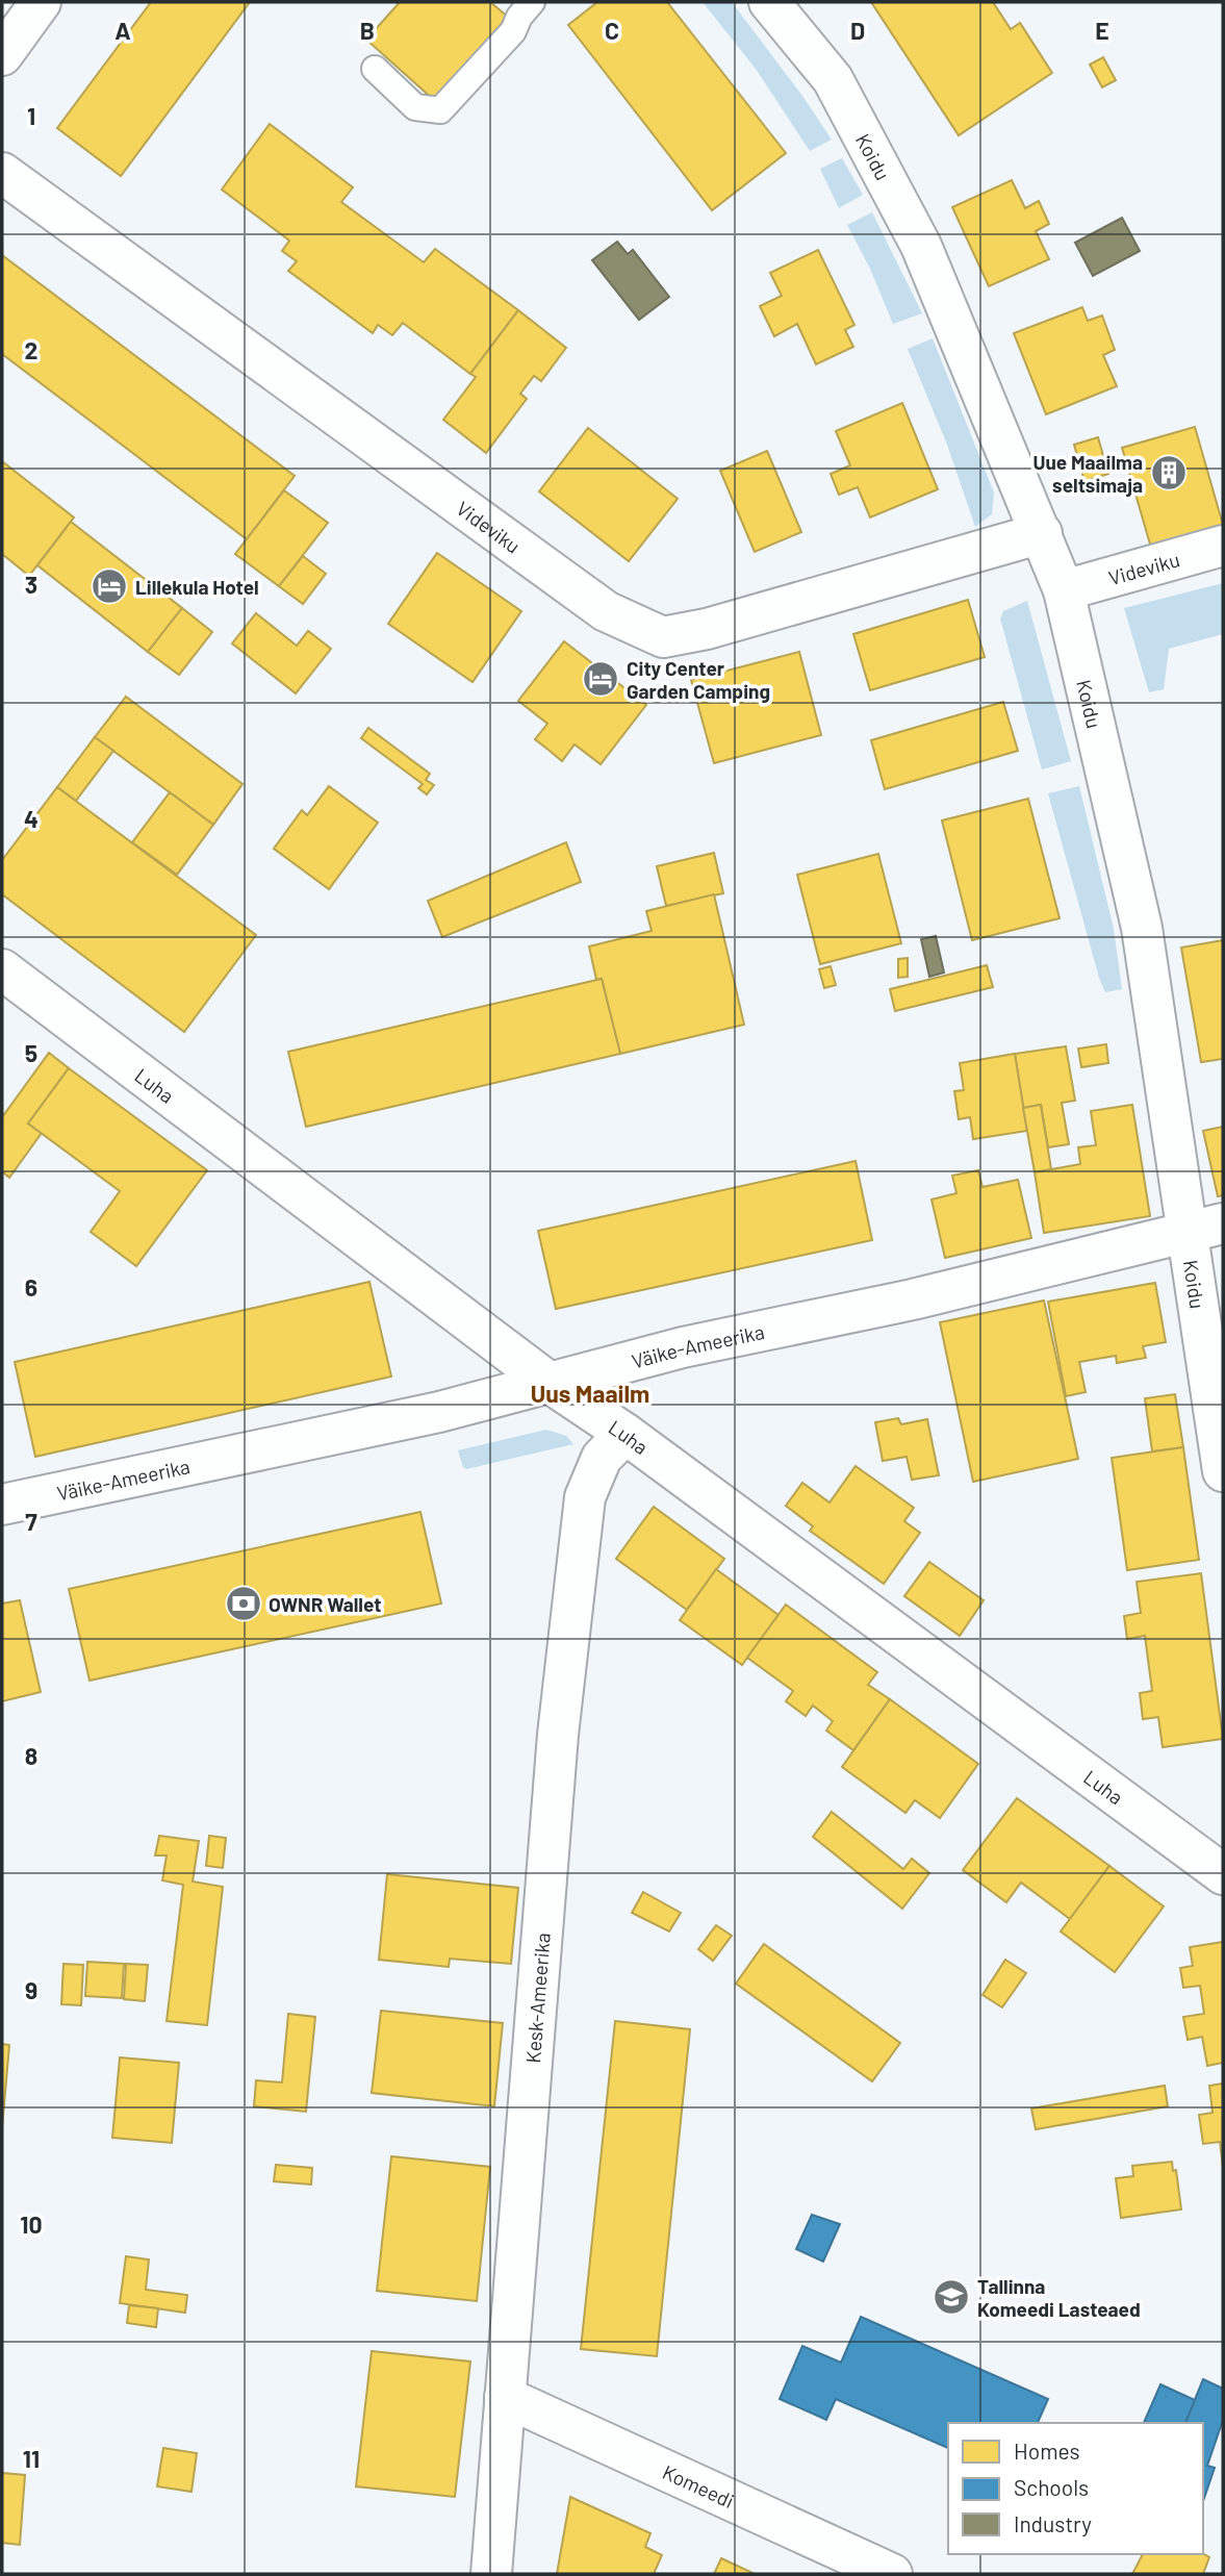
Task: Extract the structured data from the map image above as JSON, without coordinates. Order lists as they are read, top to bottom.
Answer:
{
  "streets": {
    "street": [
      "Koidu",
      "Videviku",
      "Luha",
      "Väike-Ameerika",
      "Kesk-Ameerika",
      "Komeedi"
    ]
  },
  "crossings": [
    ["Koidu", "Videviku"],
    ["Koidu", "Väike-Ameerika"],
    ["Luha", "Väike-Ameerika"],
    ["Luha", "Kesk-Ameerika"],
    ["Kesk-Ameerika", "Komeedi"]
  ],
  "districts": ["Uus Maailm"],
  "places": {
    "building": ["Uue Maailma seltsimaja"],
    "hotel": ["Lillekula Hotel", "City Center Garden Camping"],
    "bank": ["OWNR Wallet"],
    "school or university": ["Tallinna Komeedi Lasteaed"]
  },
  "legend": ["Homes", "Schools", "Industry"],
  "grid": {
    "columns": [
      "A",
      "B",
      "C",
      "D",
      "E"
    ],
    "rows": [
      "1",
      "2",
      "3",
      "4",
      "5",
      "6",
      "7",
      "8",
      "9",
      "10",
      "11"
    ]
  }
}
